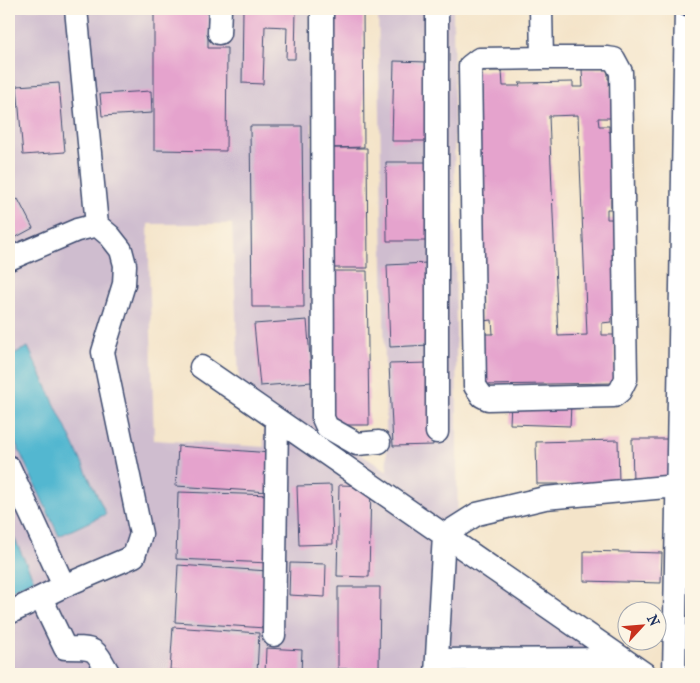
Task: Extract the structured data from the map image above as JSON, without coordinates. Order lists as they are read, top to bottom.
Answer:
{
  "north": "top right"
}
